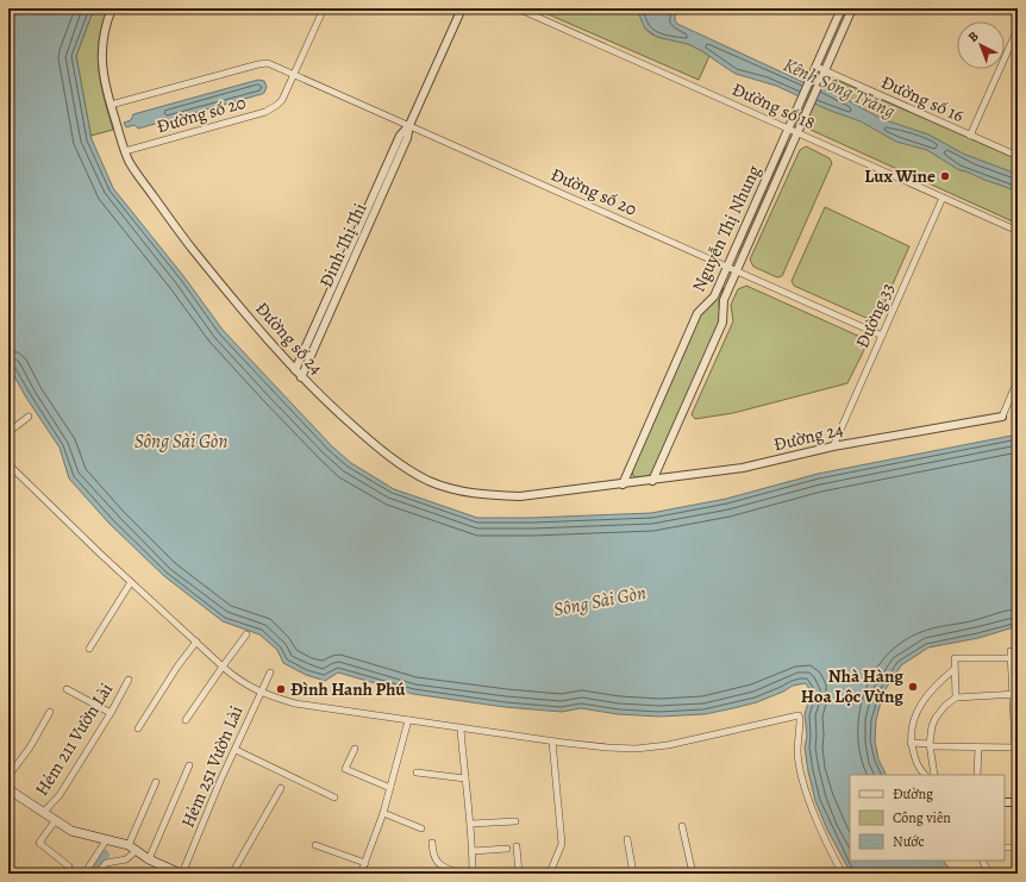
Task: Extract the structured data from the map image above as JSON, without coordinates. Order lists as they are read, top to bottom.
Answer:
{
  "streets": {
    "street": [
      "Đường số 16",
      "Đường số 18",
      "Đường số 20",
      "Nguyễn Thị Nhung",
      "Đinh Thị Thi",
      "Đường 33",
      "Đường số 24",
      "Đường 24",
      "Hẻm 211 Vườn Lài",
      "Hẻm 251 Vườn Lài"
    ]
  },
  "crossings": [
    ["Đường số 16", "Nguyễn Thị Nhung"],
    ["Đường số 18", "Nguyễn Thị Nhung"],
    ["Đường số 18", "Đường 33"],
    ["Đường số 20", "Nguyễn Thị Nhung"],
    ["Đường số 20", "Đinh Thị Thi"],
    ["Đường số 20", "Đường 33"],
    ["Đường số 20", "Đường số 24"],
    ["Nguyễn Thị Nhung", "Đường số 24"],
    ["Nguyễn Thị Nhung", "Đường 24"],
    ["Đinh Thị Thi", "Đường số 24"],
    ["Đường 33", "Đường 24"],
    ["Đường số 24", "Đường 24"]
  ],
  "water": ["Kênh Sông Trăng", "Sông Sài Gòn"],
  "places": ["Lux Wine", "Nhà Hàng Hoa Lộc Vừng", "Đình Hanh Phú"],
  "legend": ["Đường", "Công viên", "Nước"],
  "north": "top left"
}
